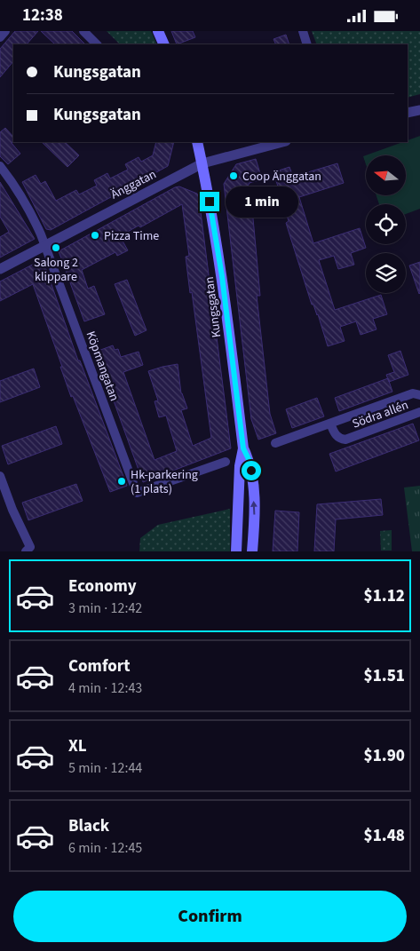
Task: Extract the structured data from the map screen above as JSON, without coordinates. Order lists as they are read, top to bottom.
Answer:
{
  "streets": {
    "main road": ["Kungsgatan"],
    "street": ["Änggatan", "Köpmangatan", "Södra allén"]
  },
  "crossings": [
    ["Änggatan", "Kungsgatan"],
    ["Änggatan", "Köpmangatan"]
  ],
  "places": [
    "Coop Änggatan",
    "Pizza Time",
    "Salong 2 klippare",
    "Hk-parkering (1 plats)"
  ],
  "north": "left",
  "page": {
    "status": "12:38",
    "banner": ["Kungsgatan", "Kungsgatan"],
    "bubble": "1 min",
    "list": [
      {
        "name": "Economy",
        "note": "3 min · 12:42",
        "value": "$1.12"
      },
      {
        "name": "Comfort",
        "note": "4 min · 12:43",
        "value": "$1.51"
      },
      {
        "name": "XL",
        "note": "5 min · 12:44",
        "value": "$1.90"
      },
      {
        "name": "Black",
        "note": "6 min · 12:45",
        "value": "$1.48"
      }
    ],
    "buttons": "Confirm"
  }
}
